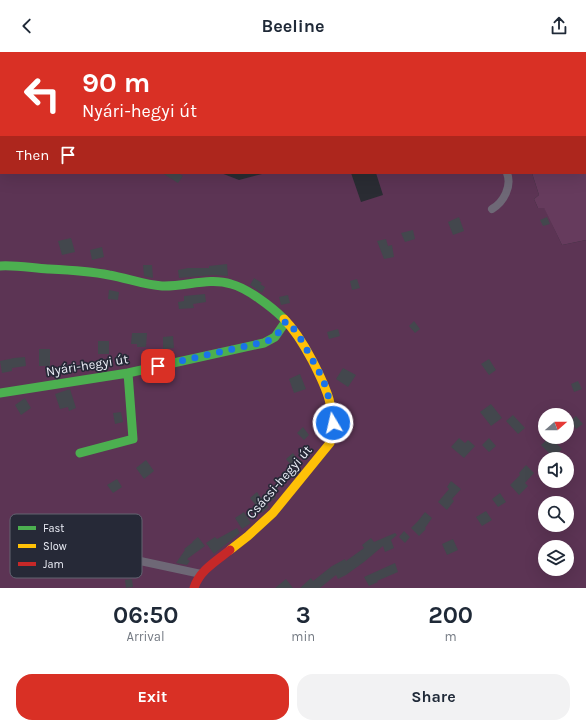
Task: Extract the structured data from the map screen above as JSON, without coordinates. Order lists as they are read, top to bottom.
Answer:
{
  "streets": {
    "street": ["Nyári-hegyi út", "Csácsi-hegyi út"]
  },
  "crossings": [
    ["Nyári-hegyi út", "Csácsi-hegyi út"]
  ],
  "legend": ["Fast", "Slow", "Jam"],
  "north": "right",
  "page": {
    "header": "Beeline",
    "turn": ["90 m", "Nyári-hegyi út"],
    "then": "Then",
    "eta": [
      "06:50",
      "Arrival",
      "3",
      "min",
      "200",
      "m"
    ],
    "buttons": ["Exit", "Share"]
  }
}
